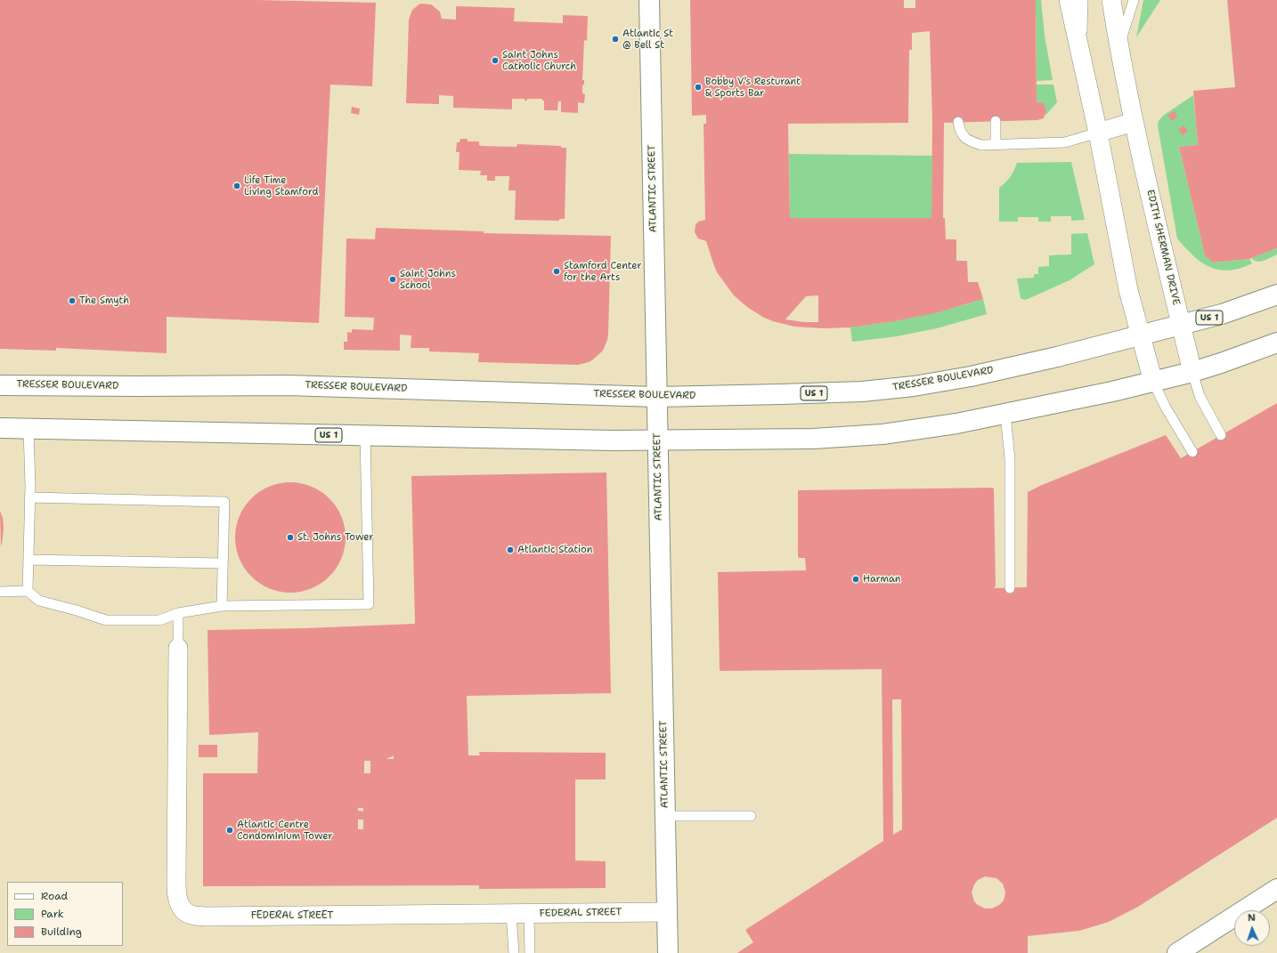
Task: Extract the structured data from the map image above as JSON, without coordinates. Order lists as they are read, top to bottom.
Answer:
{
  "streets": {
    "main road": ["ATLANTIC STREET", "US 1", "TRESSER BOULEVARD"],
    "street": ["EDITH SHERMAN DRIVE", "FEDERAL STREET"]
  },
  "crossings": [
    ["ATLANTIC STREET", "US 1"],
    ["ATLANTIC STREET", "TRESSER BOULEVARD"],
    ["ATLANTIC STREET", "FEDERAL STREET"],
    ["EDITH SHERMAN DRIVE", "US 1"],
    ["EDITH SHERMAN DRIVE", "TRESSER BOULEVARD"]
  ],
  "places": [
    "Atlantic St @ Bell St",
    "Saint Johns Catholic Church",
    "Bobby V's Resturant & Sports Bar",
    "Life Time Living Stamford",
    "Stamford Center for the Arts",
    "Saint Johns School",
    "The Smyth",
    "St. Johns Tower",
    "Atlantic Station",
    "Harman",
    "Atlantic Centre Condominium Tower"
  ],
  "legend": ["Road", "Park", "Building"],
  "north": "top"
}
